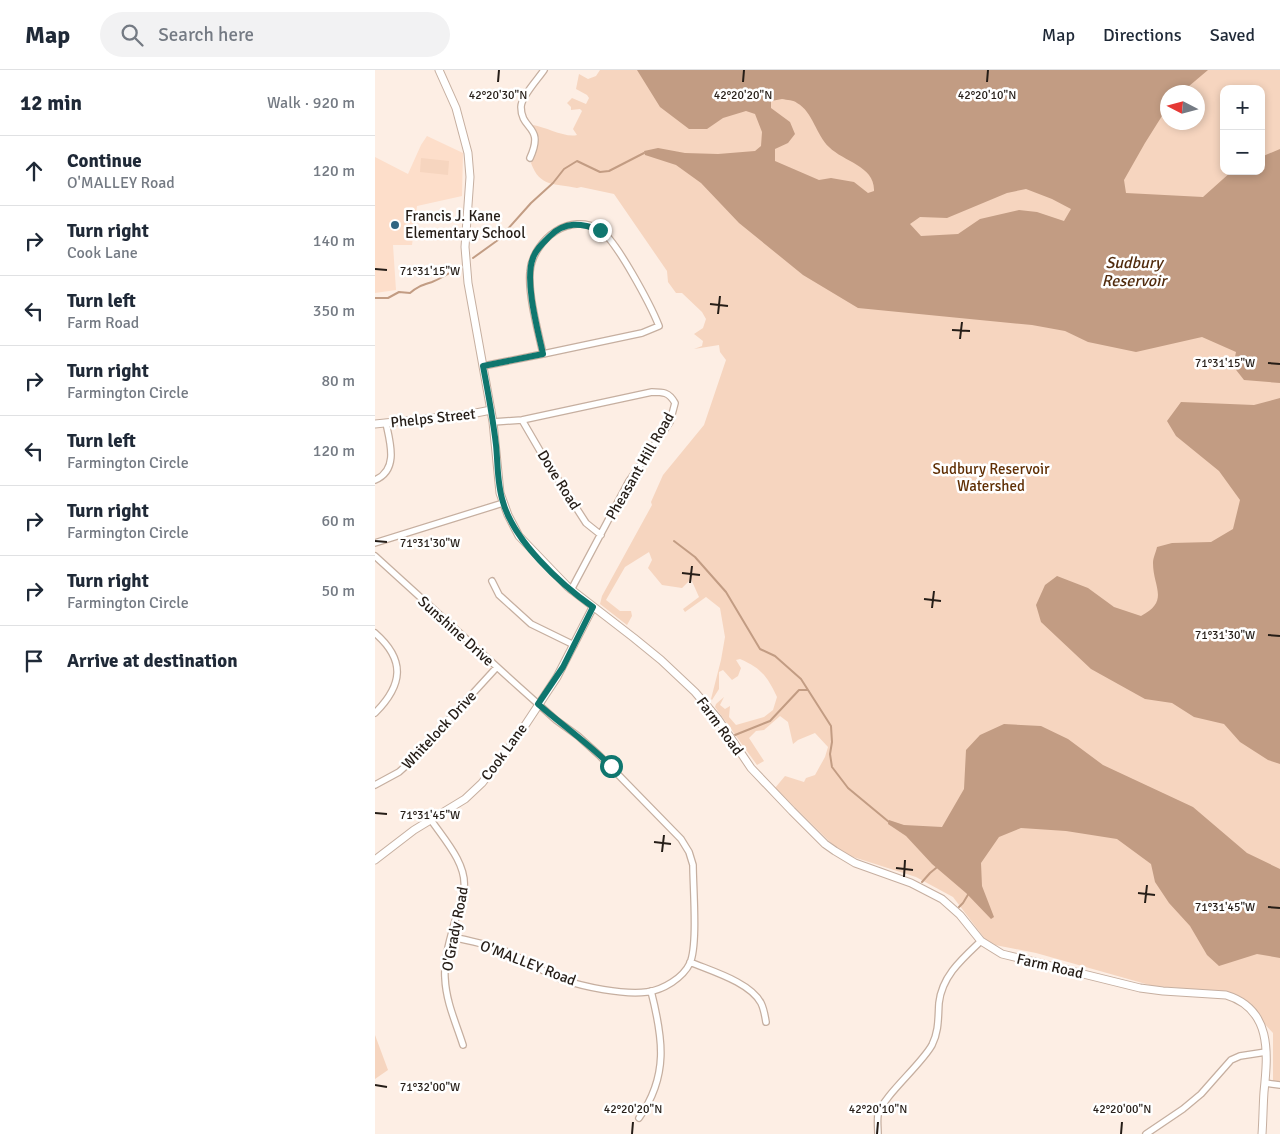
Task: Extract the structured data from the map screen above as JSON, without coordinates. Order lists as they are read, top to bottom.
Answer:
{
  "streets": {
    "street": [
      "Phelps Street",
      "Pheasant Hill Road",
      "Dove Road",
      "Sunshine Drive",
      "Farm Road",
      "Whitelock Drive",
      "Cook Lane",
      "O'Grady Road",
      "O'MALLEY Road"
    ]
  },
  "crossings": [
    ["Phelps Street", "Farm Road"],
    ["Pheasant Hill Road", "Dove Road"],
    ["Pheasant Hill Road", "Farm Road"],
    ["Sunshine Drive", "Whitelock Drive"],
    ["Sunshine Drive", "Cook Lane"],
    ["Farm Road", "Cook Lane"],
    ["Cook Lane", "O'Grady Road"],
    ["O'Grady Road", "O'MALLEY Road"]
  ],
  "water": ["Sudbury Reservoir"],
  "parks": ["Sudbury Reservoir Watershed"],
  "places": ["Francis J. Kane Elementary School"],
  "north": "left",
  "page": {
    "header": "Map",
    "search": "Search here",
    "nav": ["Map", "Directions", "Saved"],
    "heading": ["12 min", "Walk · 920 m"],
    "map_buttons": ["+", "−"],
    "list": [
      ["Continue", "O'MALLEY Road", "120 m"],
      ["Turn right", "Cook Lane", "140 m"],
      ["Turn left", "Farm Road", "350 m"],
      ["Turn right", "Farmington Circle", "80 m"],
      ["Turn left", "Farmington Circle", "120 m"],
      ["Turn right", "Farmington Circle", "60 m"],
      ["Turn right", "Farmington Circle", "50 m"],
      "Arrive at destination"
    ]
  },
  "coordinates": [
    "42°20'30\"N",
    "42°20'20\"N",
    "42°20'10\"N",
    "71°31'15\"W",
    "71°31'30\"W",
    "71°31'45\"W",
    "71°32'00\"W",
    "42°20'00\"N"
  ]
}
